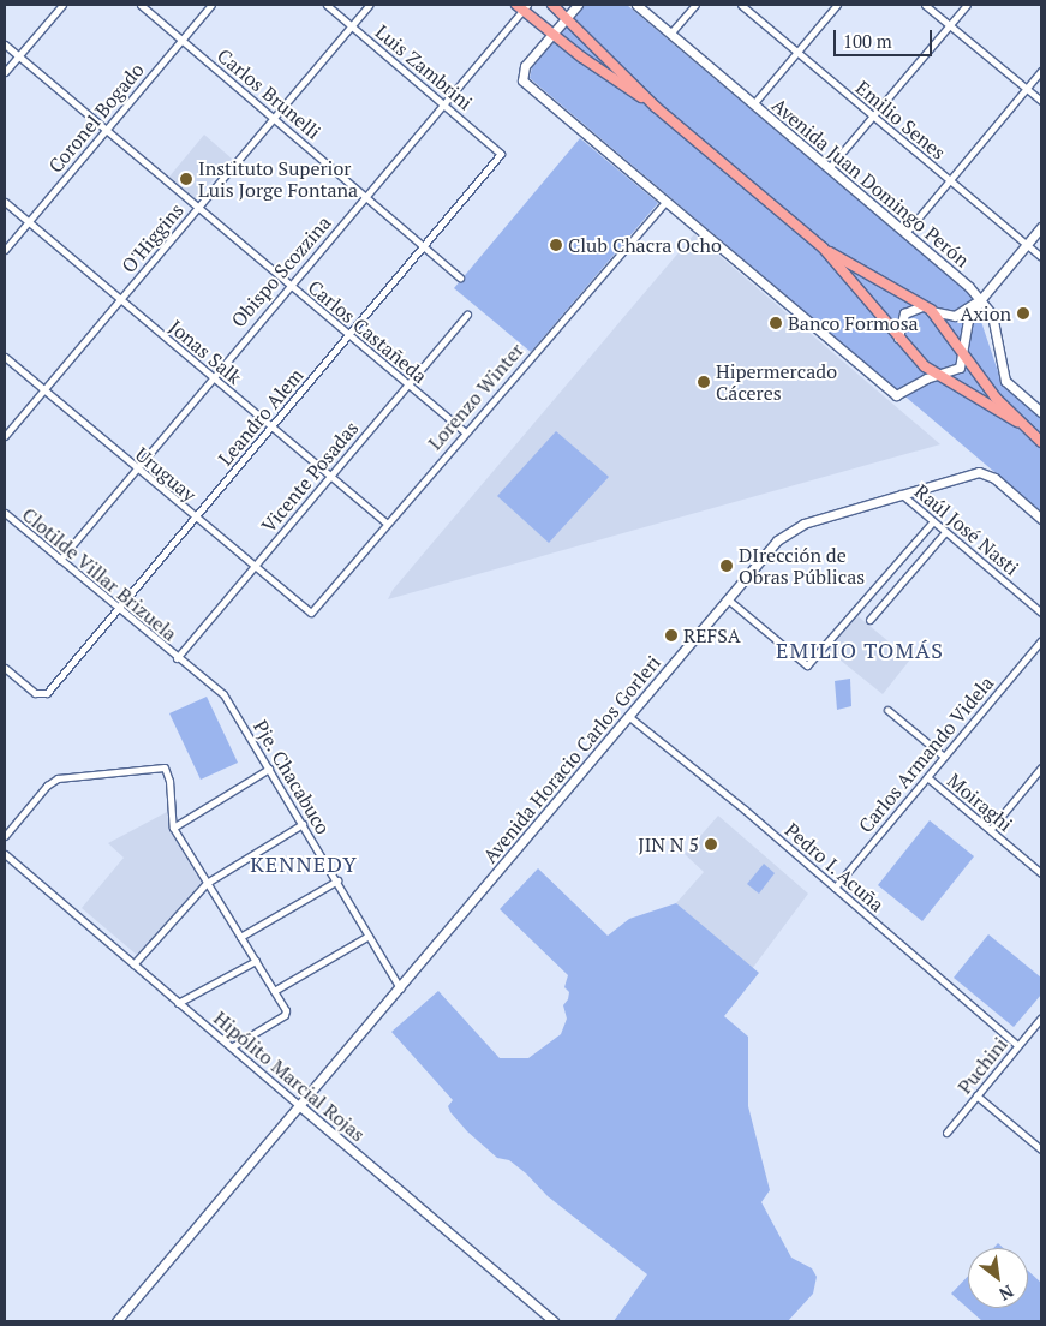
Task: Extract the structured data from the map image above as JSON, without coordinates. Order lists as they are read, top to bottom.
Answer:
{
  "streets": {
    "main road": ["Avenida Juan Domingo Perón", "Avenida Horacio Carlos Gorleri", "Hipólito Marcial Rojas"],
    "street": [
      "Luis Zambrini",
      "Carlos Brunelli",
      "Coronel Bogado",
      "Emilio Senes",
      "O'Higgins",
      "Obispo Scozzina",
      "Carlos Castañeda",
      "Jonas Salk",
      "Lorenzo Winter",
      "Leandro Alem",
      "Uruguay",
      "Vicente Posadas",
      "Raúl José Nasti",
      "Clotilde Villar Brizuela",
      "Carlos Armando Videla",
      "Pje. Chacabuco",
      "Moiraghi",
      "Pedro I. Acuña",
      "Puchini"
    ]
  },
  "crossings": [
    ["Luis Zambrini", "O'Higgins"],
    ["Luis Zambrini", "Obispo Scozzina"],
    ["Luis Zambrini", "Leandro Alem"],
    ["Carlos Brunelli", "Coronel Bogado"],
    ["Carlos Brunelli", "O'Higgins"],
    ["Carlos Brunelli", "Obispo Scozzina"],
    ["Carlos Brunelli", "Leandro Alem"],
    ["Coronel Bogado", "Carlos Castañeda"],
    ["Coronel Bogado", "Jonas Salk"],
    ["O'Higgins", "Carlos Castañeda"],
    ["O'Higgins", "Jonas Salk"],
    ["O'Higgins", "Uruguay"],
    ["Obispo Scozzina", "Carlos Castañeda"],
    ["Obispo Scozzina", "Jonas Salk"],
    ["Obispo Scozzina", "Uruguay"],
    ["Obispo Scozzina", "Clotilde Villar Brizuela"],
    ["Carlos Castañeda", "Lorenzo Winter"],
    ["Carlos Castañeda", "Leandro Alem"],
    ["Carlos Castañeda", "Vicente Posadas"],
    ["Jonas Salk", "Lorenzo Winter"],
    ["Jonas Salk", "Leandro Alem"],
    ["Jonas Salk", "Vicente Posadas"],
    ["Lorenzo Winter", "Uruguay"],
    ["Leandro Alem", "Uruguay"],
    ["Leandro Alem", "Clotilde Villar Brizuela"],
    ["Uruguay", "Vicente Posadas"],
    ["Vicente Posadas", "Clotilde Villar Brizuela"],
    ["Vicente Posadas", "Pje. Chacabuco"],
    ["Raúl José Nasti", "Avenida Horacio Carlos Gorleri"],
    ["Clotilde Villar Brizuela", "Pje. Chacabuco"],
    ["Carlos Armando Videla", "Moiraghi"],
    ["Carlos Armando Videla", "Pedro I. Acuña"],
    ["Avenida Horacio Carlos Gorleri", "Pje. Chacabuco"],
    ["Avenida Horacio Carlos Gorleri", "Pedro I. Acuña"],
    ["Avenida Horacio Carlos Gorleri", "Hipólito Marcial Rojas"],
    ["Pedro I. Acuña", "Puchini"]
  ],
  "districts": ["EMILIO TOMÁS", "KENNEDY"],
  "places": [
    "Instituto Superior Luis Jorge Fontana",
    "Club Chacra Ocho",
    "Axion",
    "Banco Formosa",
    "Hipermercado Cáceres",
    "DIrección de Obras Públicas",
    "REFSA",
    "JIN N 5"
  ],
  "scale_bar": "100 m",
  "north": "bottom right"
}
